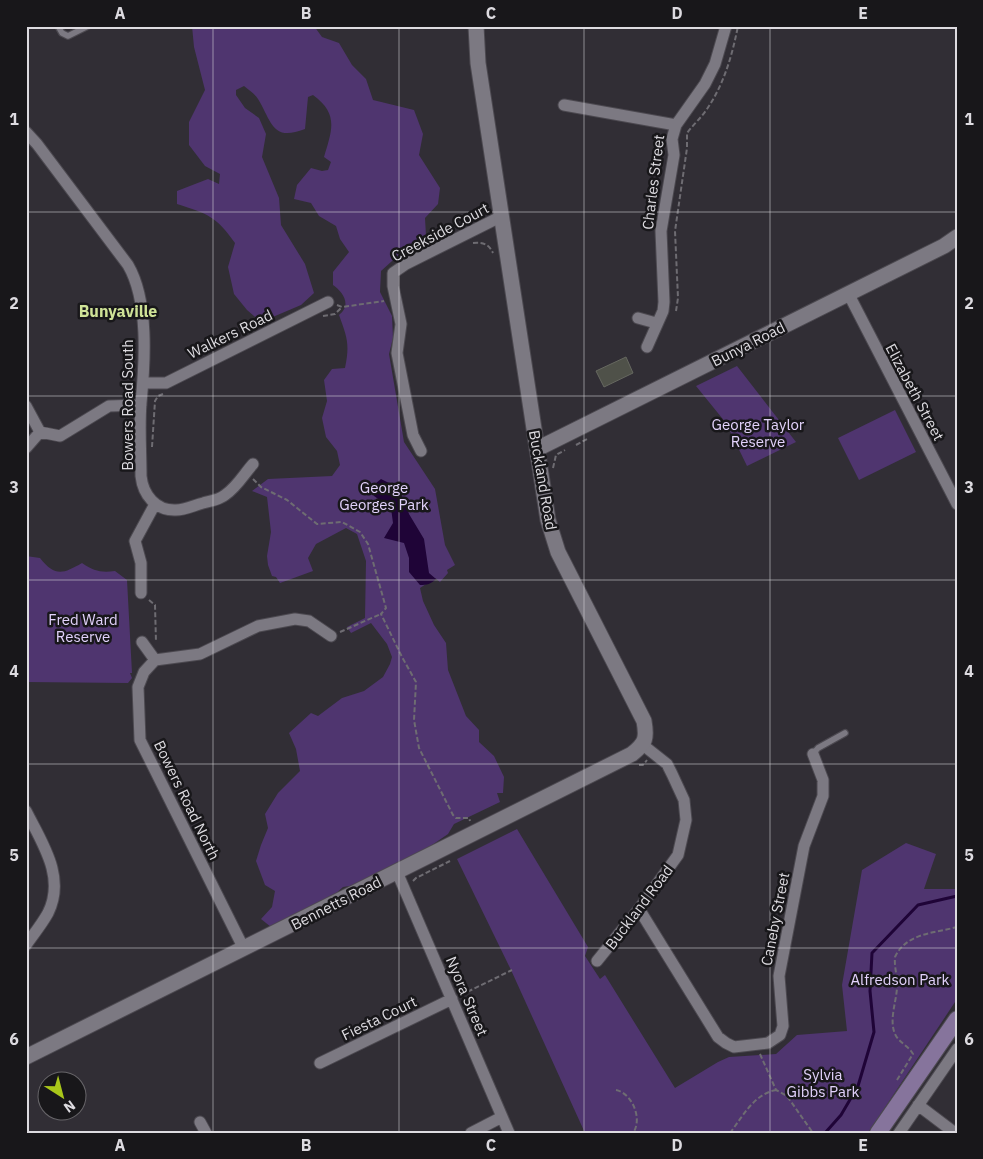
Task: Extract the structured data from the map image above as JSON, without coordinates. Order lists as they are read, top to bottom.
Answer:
{
  "streets": {
    "street": [
      "Charles Street",
      "Creekside Court",
      "Walkers Road",
      "Bunya Road",
      "Elizabeth Street",
      "Bowers Road South",
      "Buckland Road",
      "Bowers Road North",
      "Bennetts Road",
      "Caneby Street",
      "Nyora Street",
      "Fiesta Court"
    ]
  },
  "crossings": [
    ["Creekside Court", "Buckland Road"],
    ["Walkers Road", "Bowers Road South"],
    ["Bunya Road", "Elizabeth Street"],
    ["Bunya Road", "Buckland Road"],
    ["Buckland Road", "Bennetts Road"],
    ["Buckland Road", "Caneby Street"],
    ["Bowers Road North", "Bennetts Road"],
    ["Bennetts Road", "Nyora Street"],
    ["Nyora Street", "Fiesta Court"]
  ],
  "districts": ["Bunyaville"],
  "parks": [
    "George Taylor Reserve",
    "George Georges Park",
    "Fred Ward Reserve",
    "Alfredson Park",
    "Sylvia Gibbs Park"
  ],
  "north": "bottom right",
  "grid": {
    "columns": [
      "A",
      "B",
      "C",
      "D",
      "E"
    ],
    "rows": [
      "1",
      "2",
      "3",
      "4",
      "5",
      "6"
    ]
  }
}
